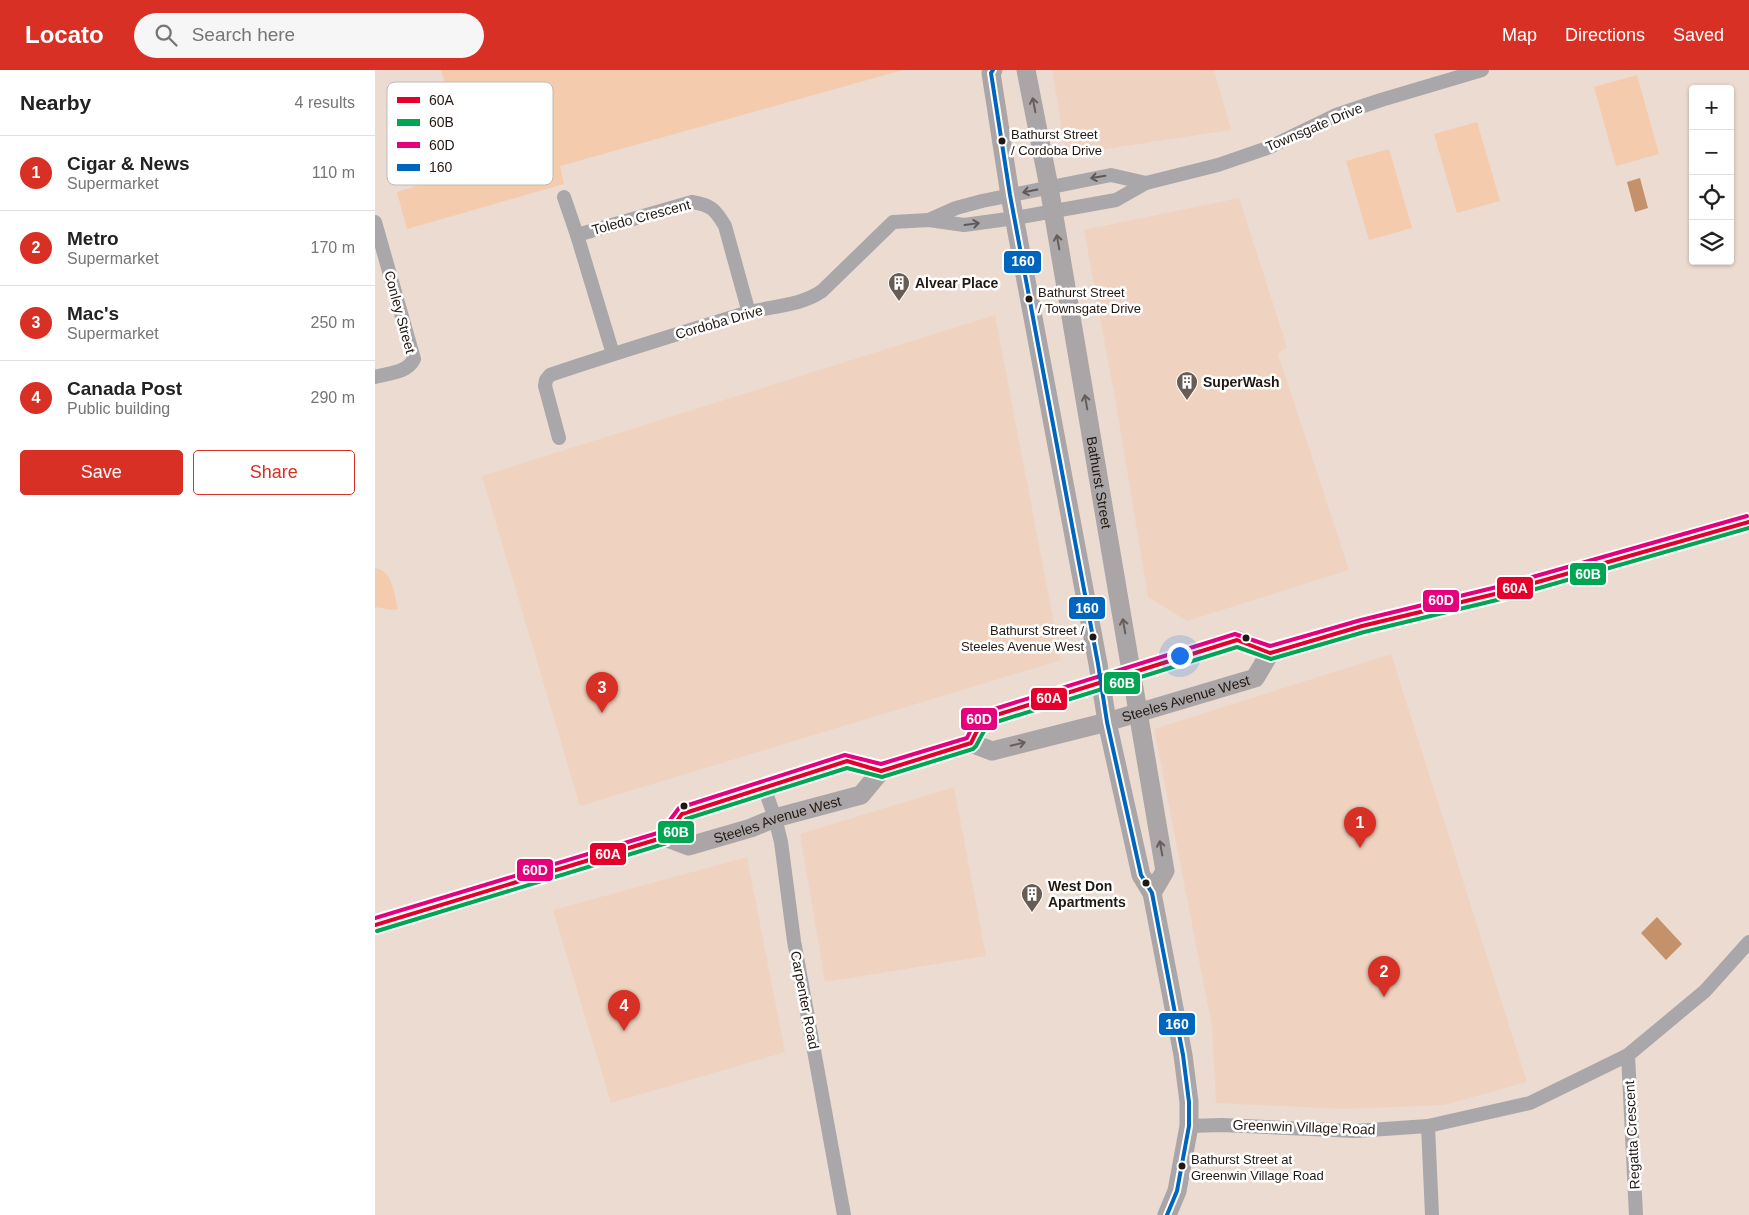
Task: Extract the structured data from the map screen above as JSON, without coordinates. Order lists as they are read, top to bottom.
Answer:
{
  "streets": {
    "main road": ["Bathurst Street", "Steeles Avenue West"],
    "street": [
      "Townsgate Drive",
      "Toledo Crescent",
      "Conley Street",
      "Cordoba Drive",
      "Carpenter Road",
      "Greenwin Village Road",
      "Regatta Crescent"
    ]
  },
  "crossings": [
    ["Townsgate Drive", "Cordoba Drive"],
    ["Townsgate Drive", "Bathurst Street"],
    ["Toledo Crescent", "Cordoba Drive"],
    ["Bathurst Street", "Steeles Avenue West"],
    ["Steeles Avenue West", "Carpenter Road"],
    ["Greenwin Village Road", "Regatta Crescent"]
  ],
  "places": {
    "other": [
      "Bathurst Street / Cordoba Drive",
      "Bathurst Street / Townsgate Drive",
      "Bathurst Street / Steeles Avenue West",
      "Bathurst Street at Greenwin Village Road"
    ],
    "building": ["Alvear Place", "SuperWash", "West Don Apartments"]
  },
  "lines": [
    "transit line 160",
    "transit line 60D",
    "transit line 60A",
    "transit line 60B"
  ],
  "legend": [
    "60A",
    "60B",
    "60D",
    "160"
  ],
  "page": {
    "header": "Locato",
    "search": "Search here",
    "nav": ["Map", "Directions", "Saved"],
    "heading": ["Nearby", "4 results"],
    "map_buttons": ["+", "−"],
    "list": [
      {
        "mark": "1",
        "name": "Cigar & News",
        "note": "Supermarket",
        "value": "110 m"
      },
      {
        "mark": "2",
        "name": "Metro",
        "note": "Supermarket",
        "value": "170 m"
      },
      {
        "mark": "3",
        "name": "Mac's",
        "note": "Supermarket",
        "value": "250 m"
      },
      {
        "mark": "4",
        "name": "Canada Post",
        "note": "Public building",
        "value": "290 m"
      }
    ],
    "buttons": ["Save", "Share"],
    "pins": [
      "3",
      "1",
      "2",
      "4"
    ]
  }
}
